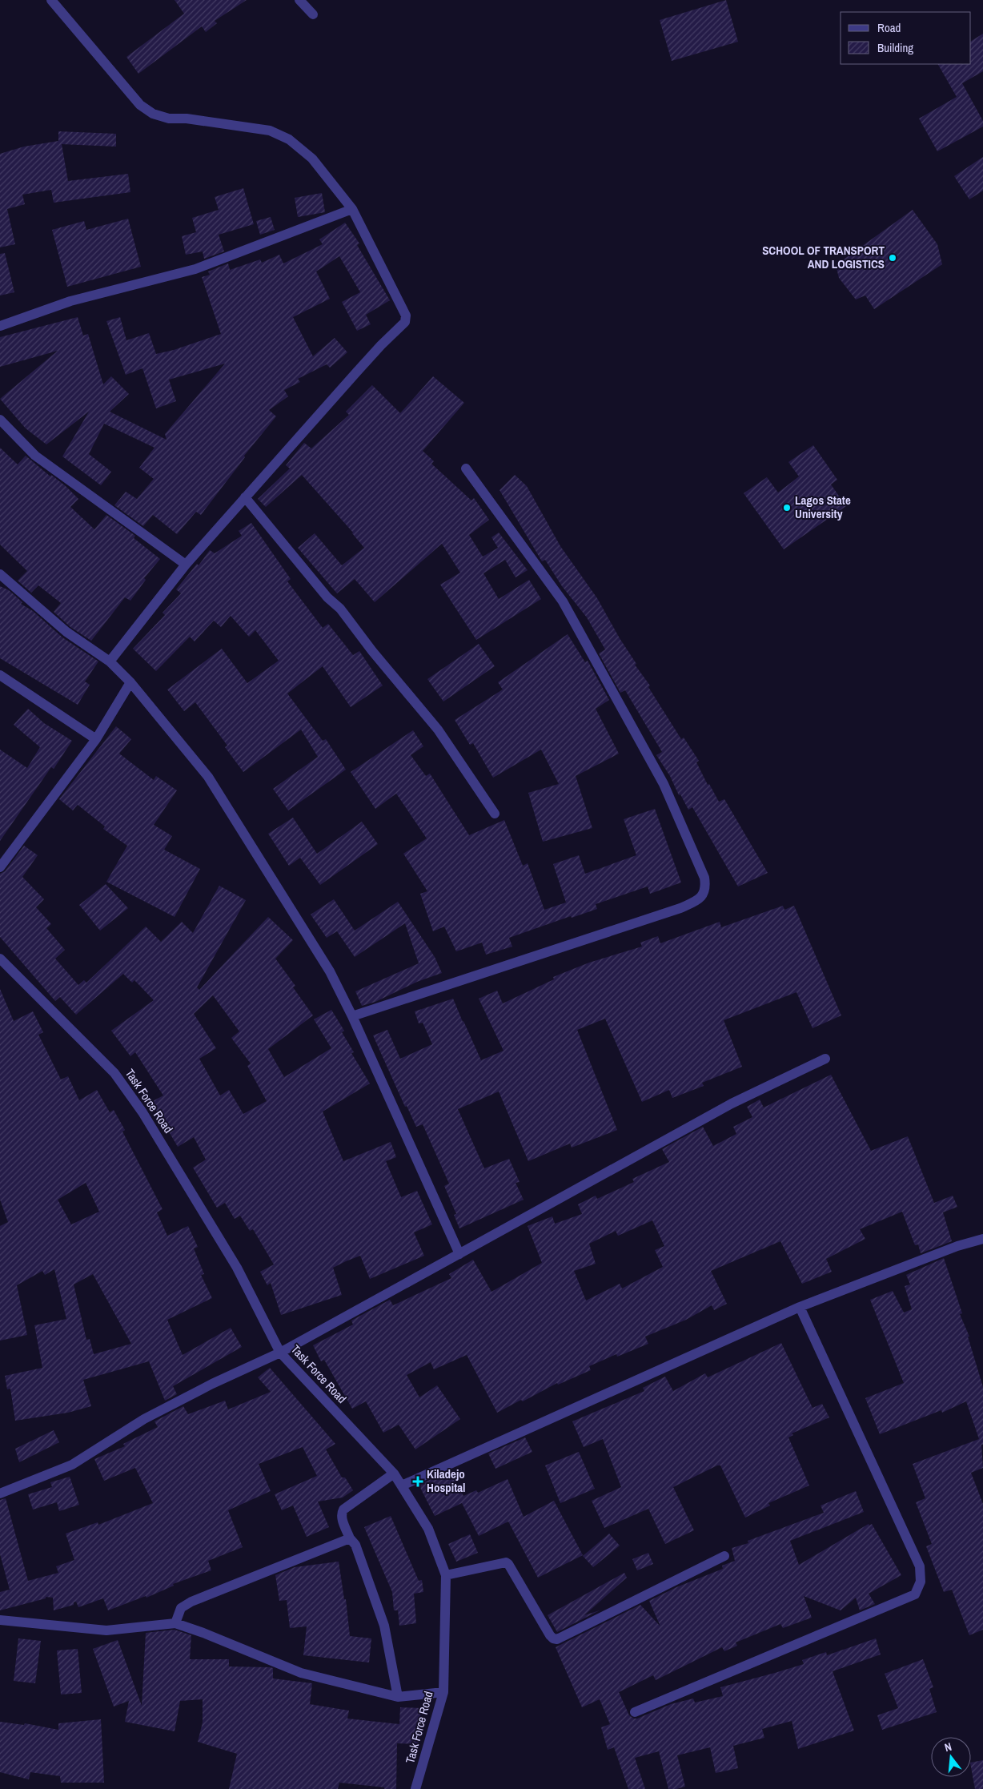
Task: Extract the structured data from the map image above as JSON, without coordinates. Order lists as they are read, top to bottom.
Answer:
{
  "streets": {
    "street": ["Task Force Road"]
  },
  "places": {
    "other": ["SCHOOL OF TRANSPORT AND LOGISTICS", "Lagos State University"],
    "health": ["Kiladejo Hospital"]
  },
  "legend": ["Road", "Building"],
  "north": "top"
}
